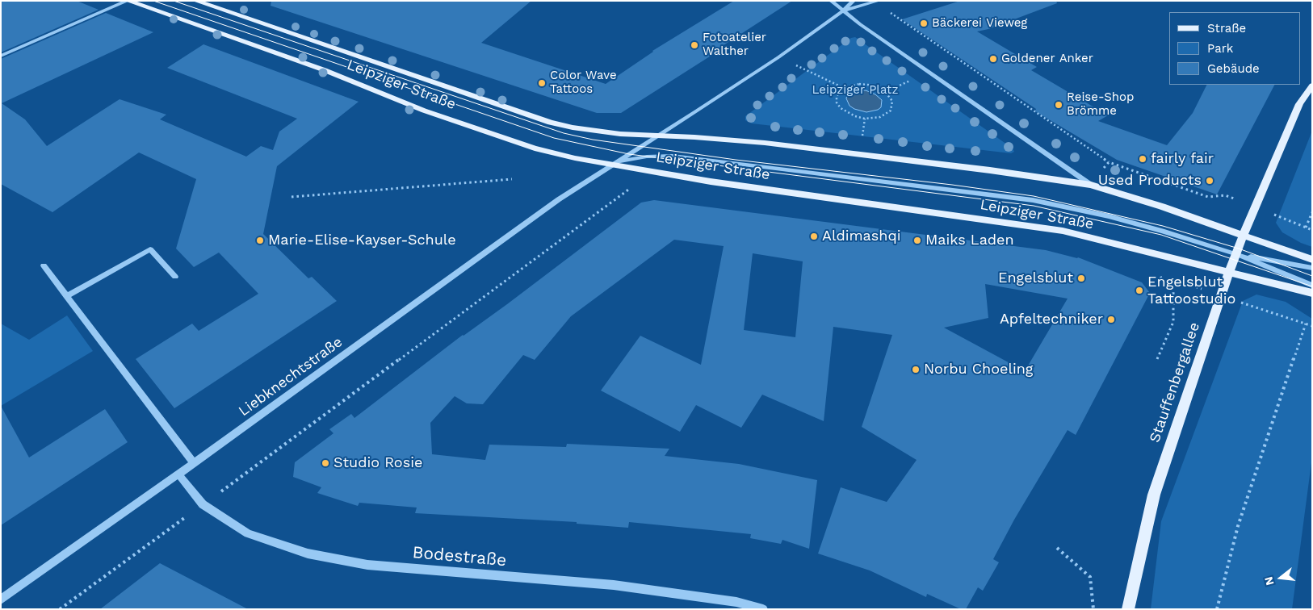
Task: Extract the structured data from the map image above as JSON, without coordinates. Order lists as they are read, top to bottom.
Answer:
{
  "streets": {
    "main road": ["Leipziger Straße", "Stauffenbergallee"],
    "street": ["Liebknechtstraße", "Bodestraße"]
  },
  "crossings": [
    ["Leipziger Straße", "Liebknechtstraße"],
    ["Leipziger Straße", "Stauffenbergallee"],
    ["Liebknechtstraße", "Bodestraße"]
  ],
  "parks": ["Leipziger Platz"],
  "places": [
    "Bäckerei Vieweg",
    "Fotoatelier Walther",
    "Goldener Anker",
    "Color Wave Tattoos",
    "Reise-Shop Brömme",
    "fairly fair",
    "Used Products",
    "Aldimashqi",
    "Marie-Elise-Kayser-Schule",
    "Maiks Laden",
    "Engelsblut",
    "Engelsblut Tattoostudio",
    "Apfeltechniker",
    "Norbu Choeling",
    "Studio Rosie"
  ],
  "legend": ["Straße", "Park", "Gebäude"],
  "north": "left"
}
